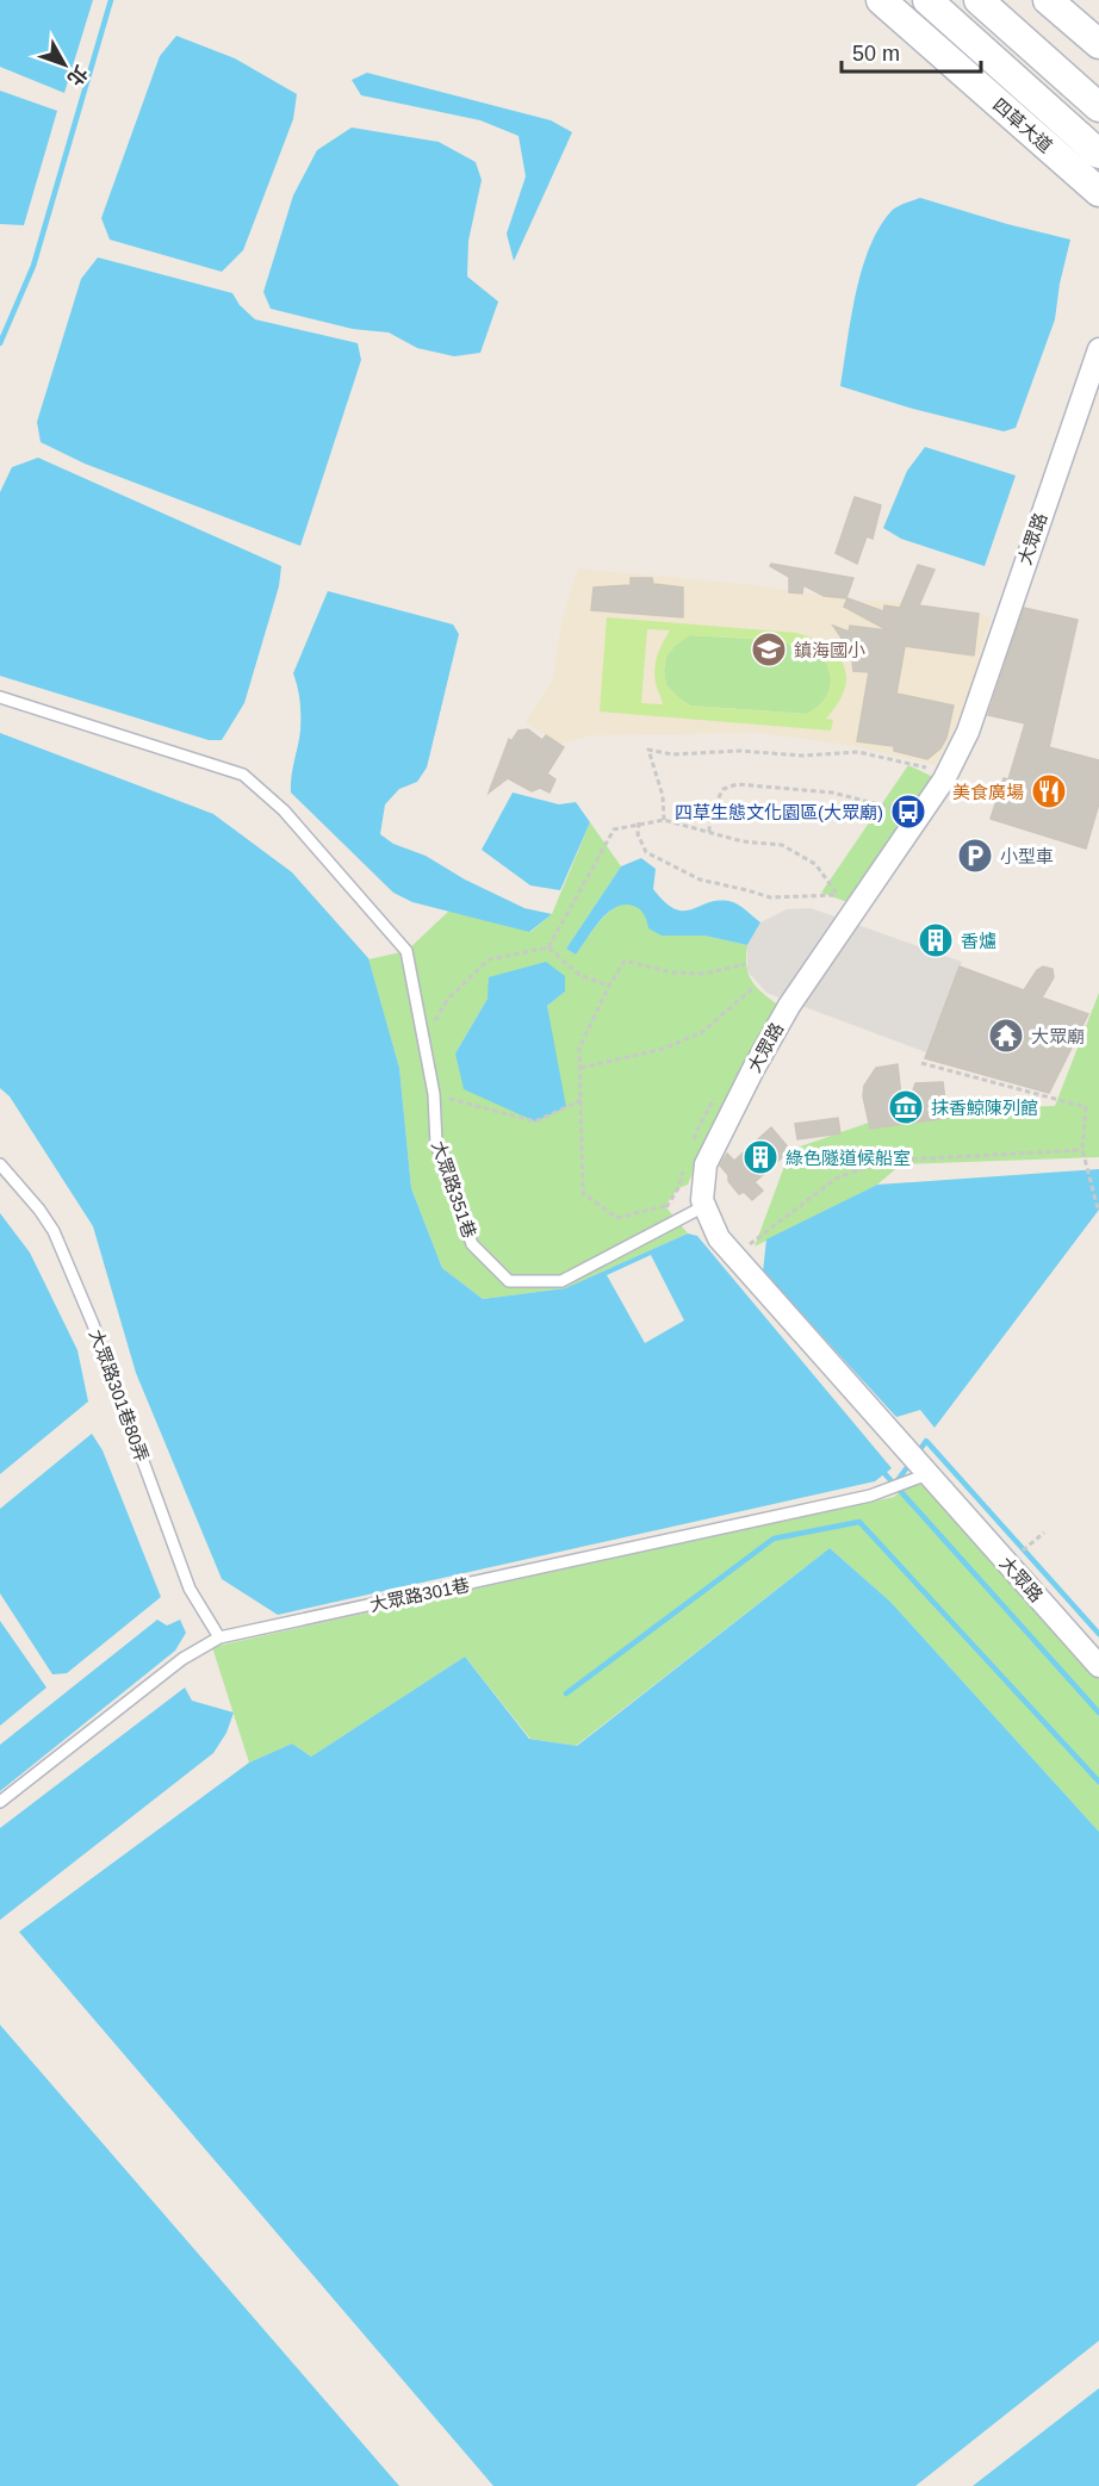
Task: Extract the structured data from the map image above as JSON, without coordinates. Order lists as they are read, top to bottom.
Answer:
{
  "streets": {
    "street": ["四草大道", "大眾路"],
    "lane": ["大眾路351巷", "大眾路301巷80弄", "大眾路301巷"]
  },
  "crossings": [
    ["大眾路", "大眾路351巷"],
    ["大眾路", "大眾路301巷"],
    ["大眾路301巷80弄", "大眾路301巷"]
  ],
  "places": {
    "school or university": ["鎮海國小"],
    "restaurant": ["美食廣場"],
    "bus stop": ["四草生態文化園區(大眾廟)"],
    "parking": ["小型車"],
    "building": ["香爐", "綠色隧道候船室"],
    "temple": ["大眾廟"],
    "museum": ["抹香鯨陳列館"]
  },
  "scale_bar": "50 m",
  "north": "bottom right"
}
